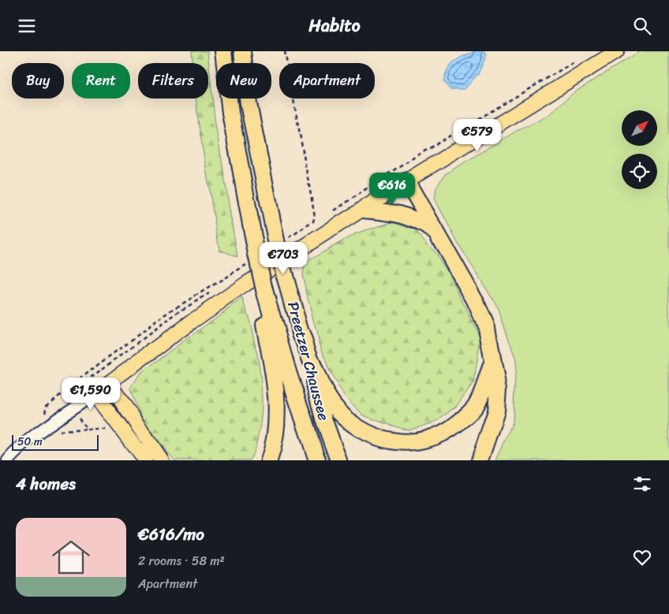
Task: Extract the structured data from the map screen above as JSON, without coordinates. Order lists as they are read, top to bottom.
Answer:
{
  "streets": {
    "highway": ["Preetzer Chaussee"]
  },
  "scale_bar": "50 m",
  "north": "top right",
  "page": {
    "header": "Habito",
    "chip": [
      "Buy",
      "Rent",
      "Filters",
      "New",
      "Apartment"
    ],
    "price": [
      "€579",
      "€616",
      "€703",
      "€1,590"
    ],
    "scale": "50 m",
    "heading": "4 homes",
    "list": [
      {
        "name": "€616/mo",
        "note": "2 rooms · 58 m² · Apartment"
      }
    ]
  }
}
